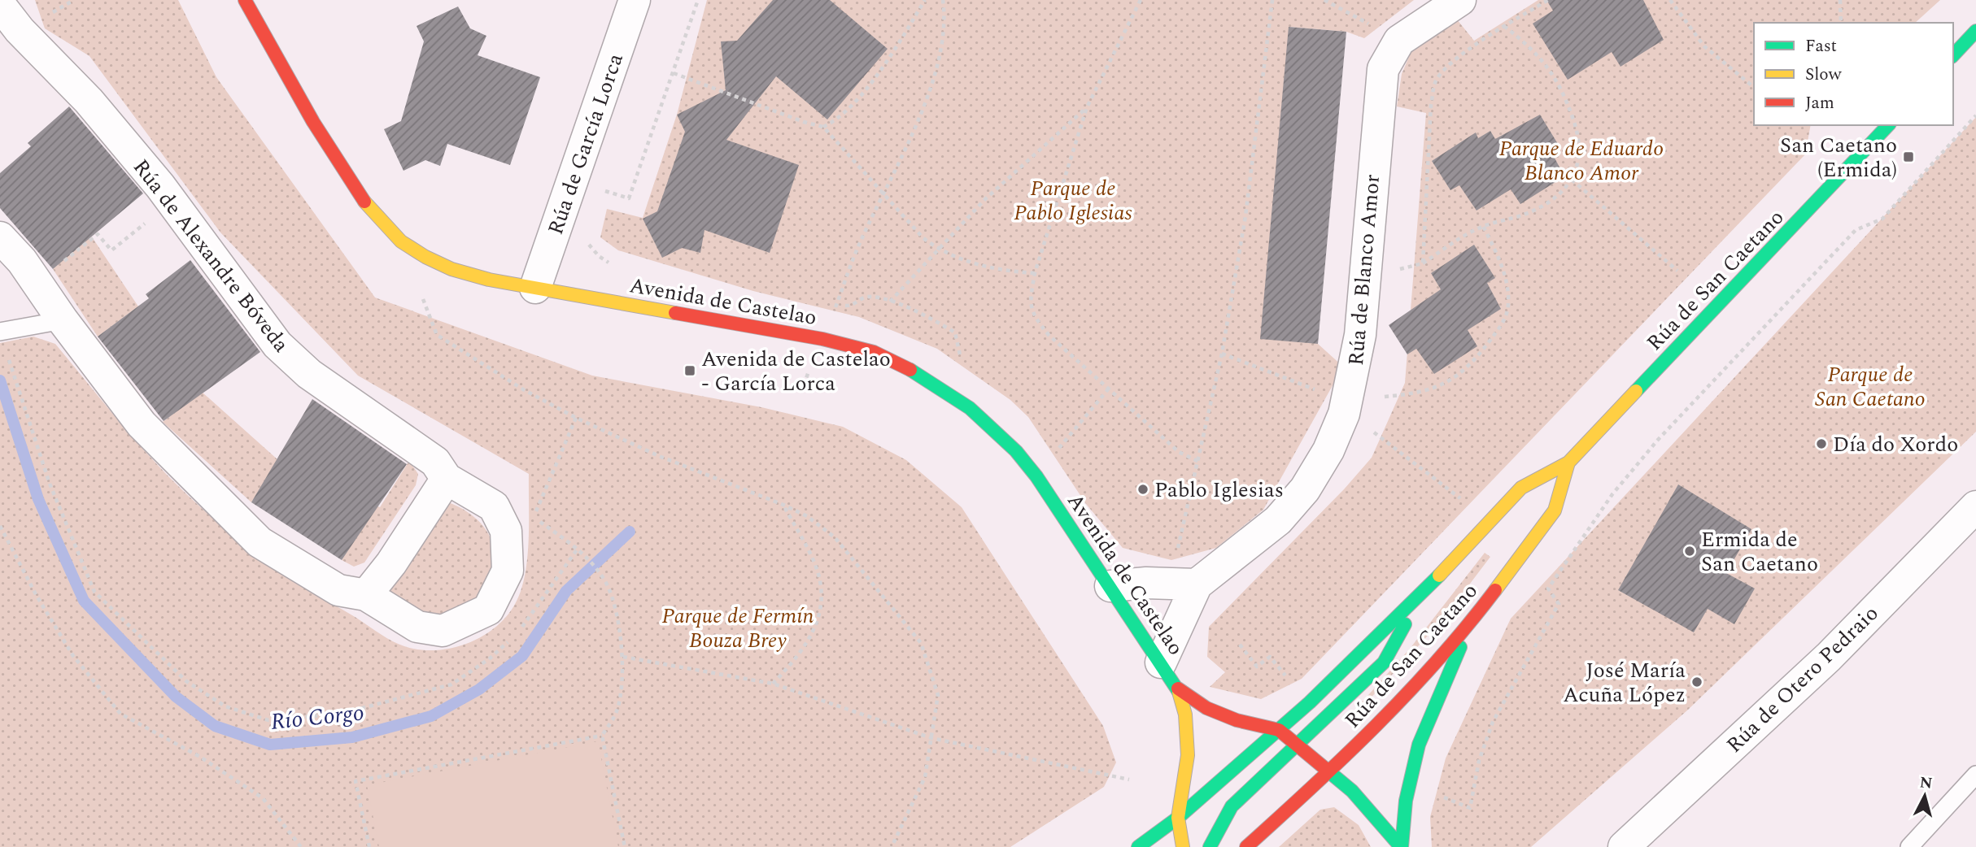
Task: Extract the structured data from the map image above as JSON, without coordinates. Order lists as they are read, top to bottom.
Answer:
{
  "streets": {
    "street": [
      "Rúa de García Lorca",
      "Rúa de Alexandre Bóveda",
      "Rúa de Blanco Amor",
      "Rúa de San Caetano",
      "Avenida de Castelao",
      "Rúa de Otero Pedraio"
    ]
  },
  "crossings": [
    ["Rúa de García Lorca", "Avenida de Castelao"],
    ["Rúa de Blanco Amor", "Avenida de Castelao"]
  ],
  "water": ["Río Corgo"],
  "parks": [
    "Parque de Eduardo Blanco Amor",
    "Parque de Pablo Iglesias",
    "Parque de San Caetano",
    "Parque de Fermín Bouza Brey"
  ],
  "places": {
    "transit": ["San Caetano (Ermida)", "Avenida de Castelao - García Lorca"],
    "other": [
      "Día do Xordo",
      "Pablo Iglesias",
      "Ermida de San Caetano",
      "José María Acuña López"
    ]
  },
  "legend": ["Fast", "Slow", "Jam"],
  "north": "top"
}
